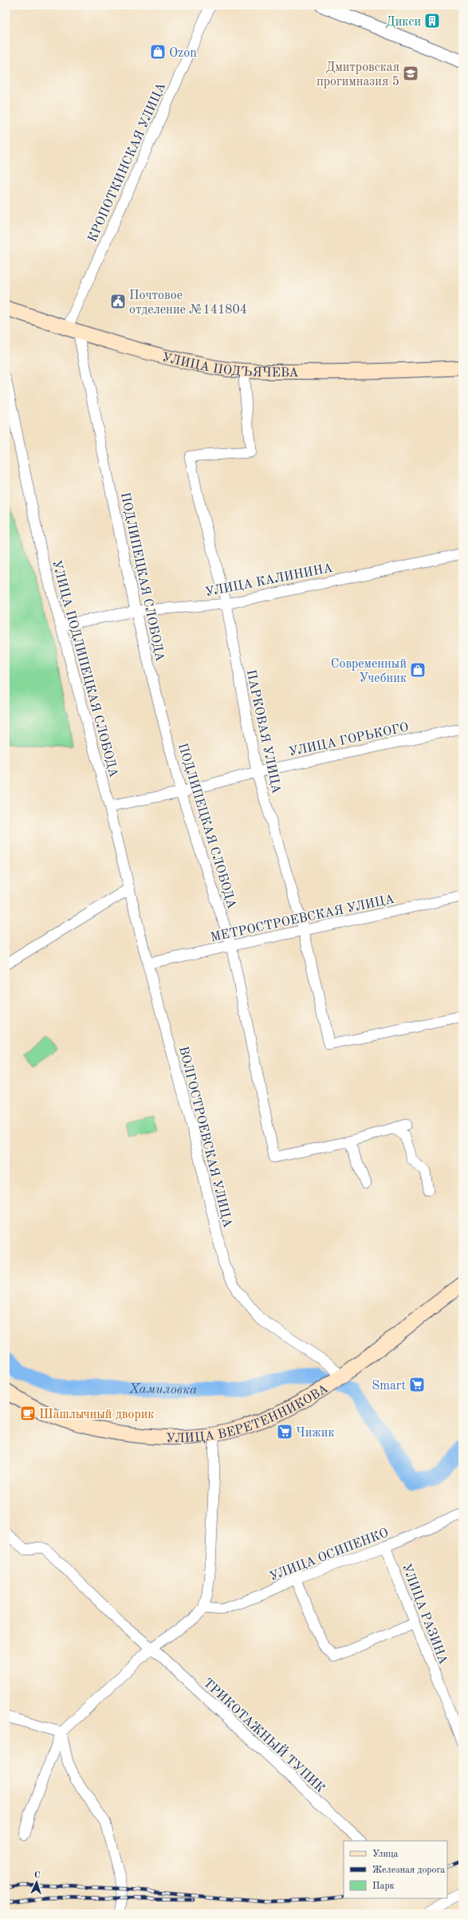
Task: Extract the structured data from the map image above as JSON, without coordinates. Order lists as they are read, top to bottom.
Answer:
{
  "streets": {
    "main road": ["УЛИЦА ПОДЪЯЧЕВА", "УЛИЦА ВЕРЕТЕННИКОВА"],
    "street": [
      "КРОПОТКИНСКАЯ УЛИЦА",
      "ПОДЛИПЕЦКАЯ СЛОБОДА",
      "УЛИЦА КАЛИНИНА",
      "УЛИЦА ПОДЛИПЕЦКАЯ СЛОБОДА",
      "ПАРКОВАЯ УЛИЦА",
      "УЛИЦА ГОРЬКОГО",
      "МЕТРОСТРОЕВСКАЯ УЛИЦА",
      "ВОЛГОСТРОЕВСКАЯ УЛИЦА",
      "УЛИЦА ОСИПЕНКО",
      "УЛИЦА РАЗИНА",
      "ТРИКОТАЖНЫЙ ТУПИК"
    ]
  },
  "crossings": [
    ["КРОПОТКИНСКАЯ УЛИЦА", "УЛИЦА ПОДЪЯЧЕВА"],
    ["КРОПОТКИНСКАЯ УЛИЦА", "ПОДЛИПЕЦКАЯ СЛОБОДА"],
    ["УЛИЦА ПОДЪЯЧЕВА", "ПОДЛИПЕЦКАЯ СЛОБОДА"],
    ["УЛИЦА ПОДЪЯЧЕВА", "ПАРКОВАЯ УЛИЦА"],
    ["ПОДЛИПЕЦКАЯ СЛОБОДА", "УЛИЦА КАЛИНИНА"],
    ["ПОДЛИПЕЦКАЯ СЛОБОДА", "УЛИЦА ГОРЬКОГО"],
    ["ПОДЛИПЕЦКАЯ СЛОБОДА", "МЕТРОСТРОЕВСКАЯ УЛИЦА"],
    ["УЛИЦА КАЛИНИНА", "УЛИЦА ПОДЛИПЕЦКАЯ СЛОБОДА"],
    ["УЛИЦА КАЛИНИНА", "ПАРКОВАЯ УЛИЦА"],
    ["УЛИЦА ПОДЛИПЕЦКАЯ СЛОБОДА", "УЛИЦА ГОРЬКОГО"],
    ["УЛИЦА ПОДЛИПЕЦКАЯ СЛОБОДА", "МЕТРОСТРОЕВСКАЯ УЛИЦА"],
    ["УЛИЦА ПОДЛИПЕЦКАЯ СЛОБОДА", "ВОЛГОСТРОЕВСКАЯ УЛИЦА"],
    ["ПАРКОВАЯ УЛИЦА", "УЛИЦА ГОРЬКОГО"],
    ["ПАРКОВАЯ УЛИЦА", "МЕТРОСТРОЕВСКАЯ УЛИЦА"],
    ["МЕТРОСТРОЕВСКАЯ УЛИЦА", "ВОЛГОСТРОЕВСКАЯ УЛИЦА"],
    ["ВОЛГОСТРОЕВСКАЯ УЛИЦА", "УЛИЦА ВЕРЕТЕННИКОВА"],
    ["УЛИЦА ОСИПЕНКО", "УЛИЦА РАЗИНА"]
  ],
  "water": ["Хамиловка"],
  "places": {
    "building": ["Дикси"],
    "shop": ["Ozon", "Современный Учебник"],
    "school or university": ["Дмитровская прогимназия 5"],
    "public building": ["Почтовое отделение №141804"],
    "supermarket": ["Smart", "Чижик"],
    "cafe": ["Шашлычный дворик"]
  },
  "legend": ["Улица", "Железная дорога", "Парк"],
  "north": "top"
}
